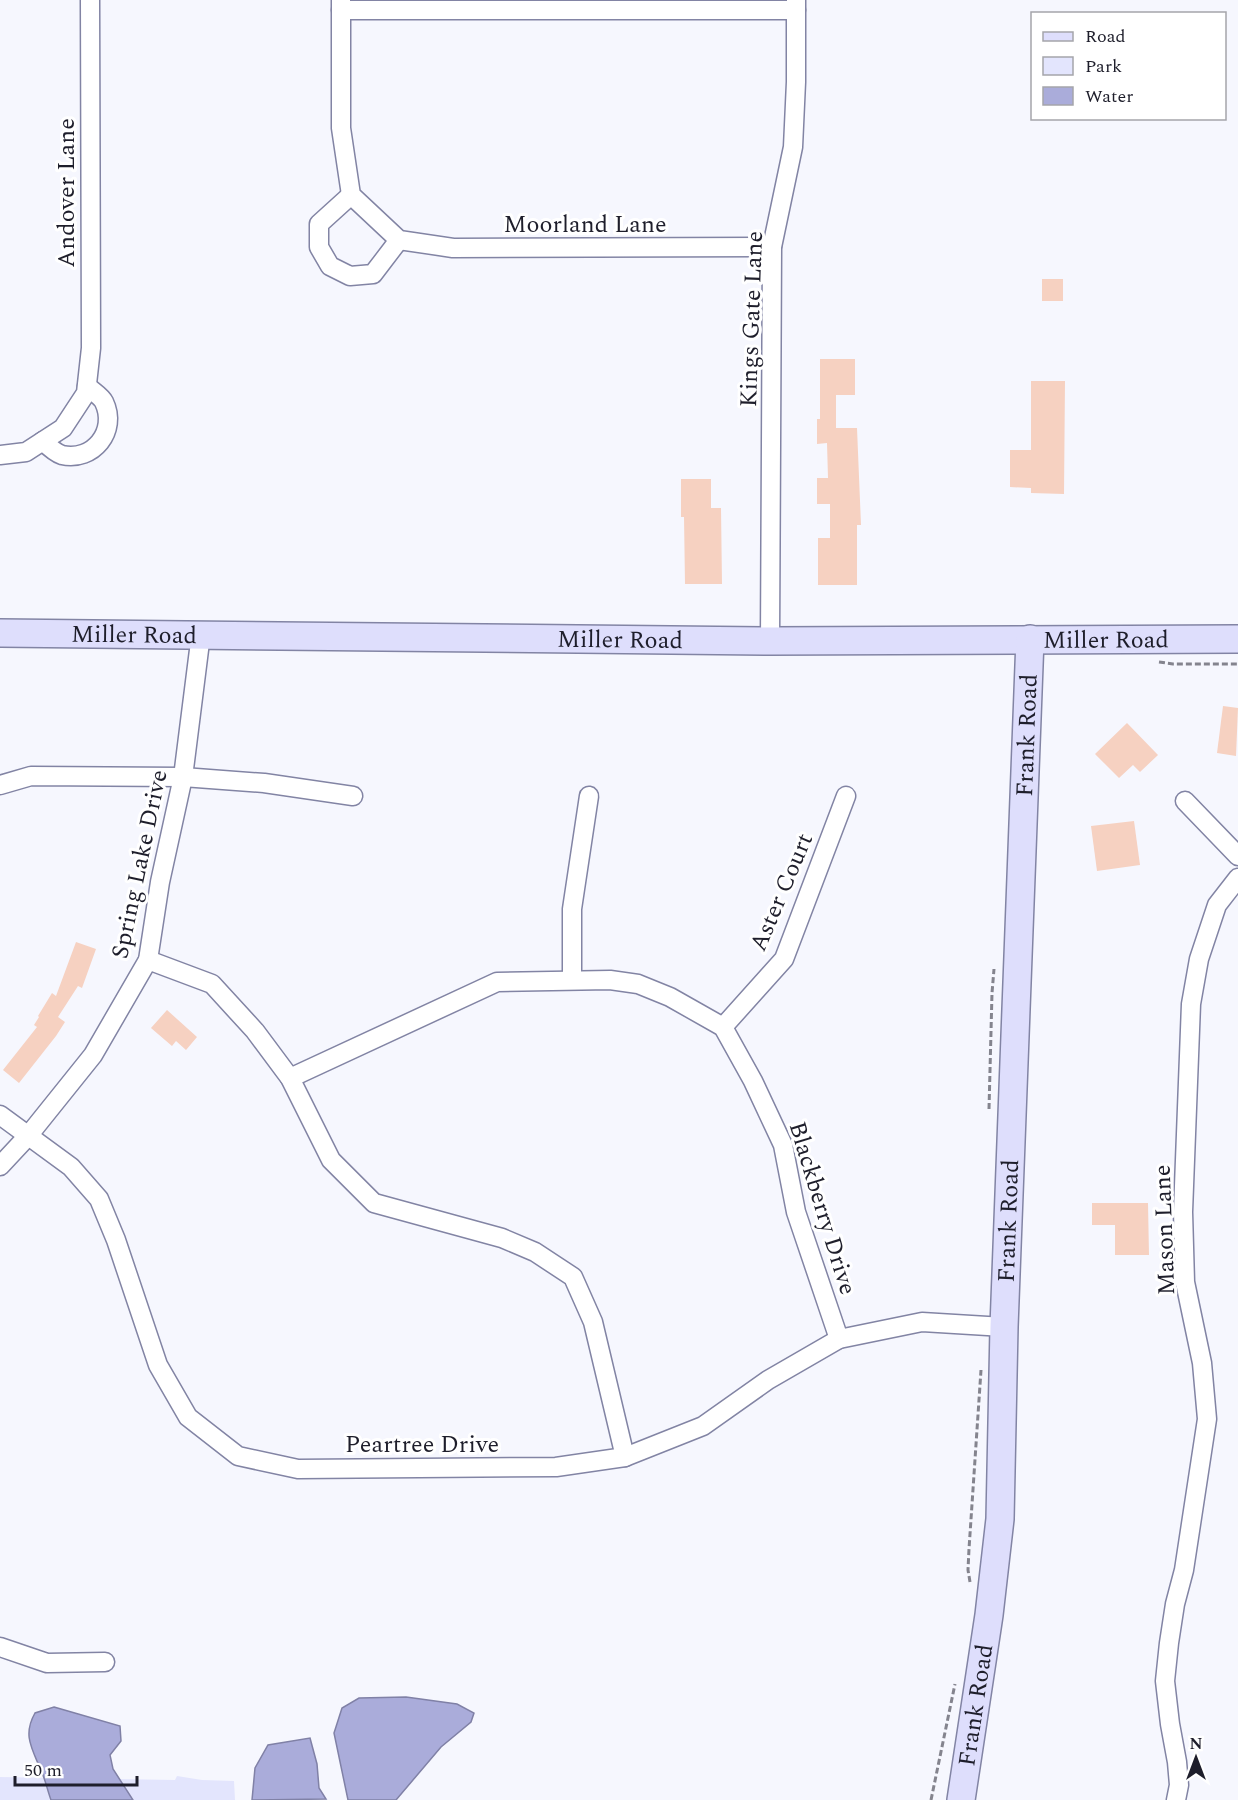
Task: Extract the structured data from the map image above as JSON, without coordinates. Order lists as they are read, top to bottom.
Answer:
{
  "streets": {
    "street": [
      "Andover Lane",
      "Moorland Lane",
      "Kings Gate Lane",
      "Miller Road",
      "Frank Road",
      "Spring Lake Drive",
      "Aster Court",
      "Blackberry Drive",
      "Mason Lane",
      "Peartree Drive"
    ]
  },
  "crossings": [
    ["Moorland Lane", "Kings Gate Lane"],
    ["Kings Gate Lane", "Miller Road"],
    ["Miller Road", "Frank Road"],
    ["Miller Road", "Spring Lake Drive"],
    ["Frank Road", "Peartree Drive"],
    ["Spring Lake Drive", "Peartree Drive"],
    ["Aster Court", "Blackberry Drive"],
    ["Blackberry Drive", "Peartree Drive"]
  ],
  "legend": ["Road", "Park", "Water"],
  "scale_bar": "50 m",
  "north": "top"
}
